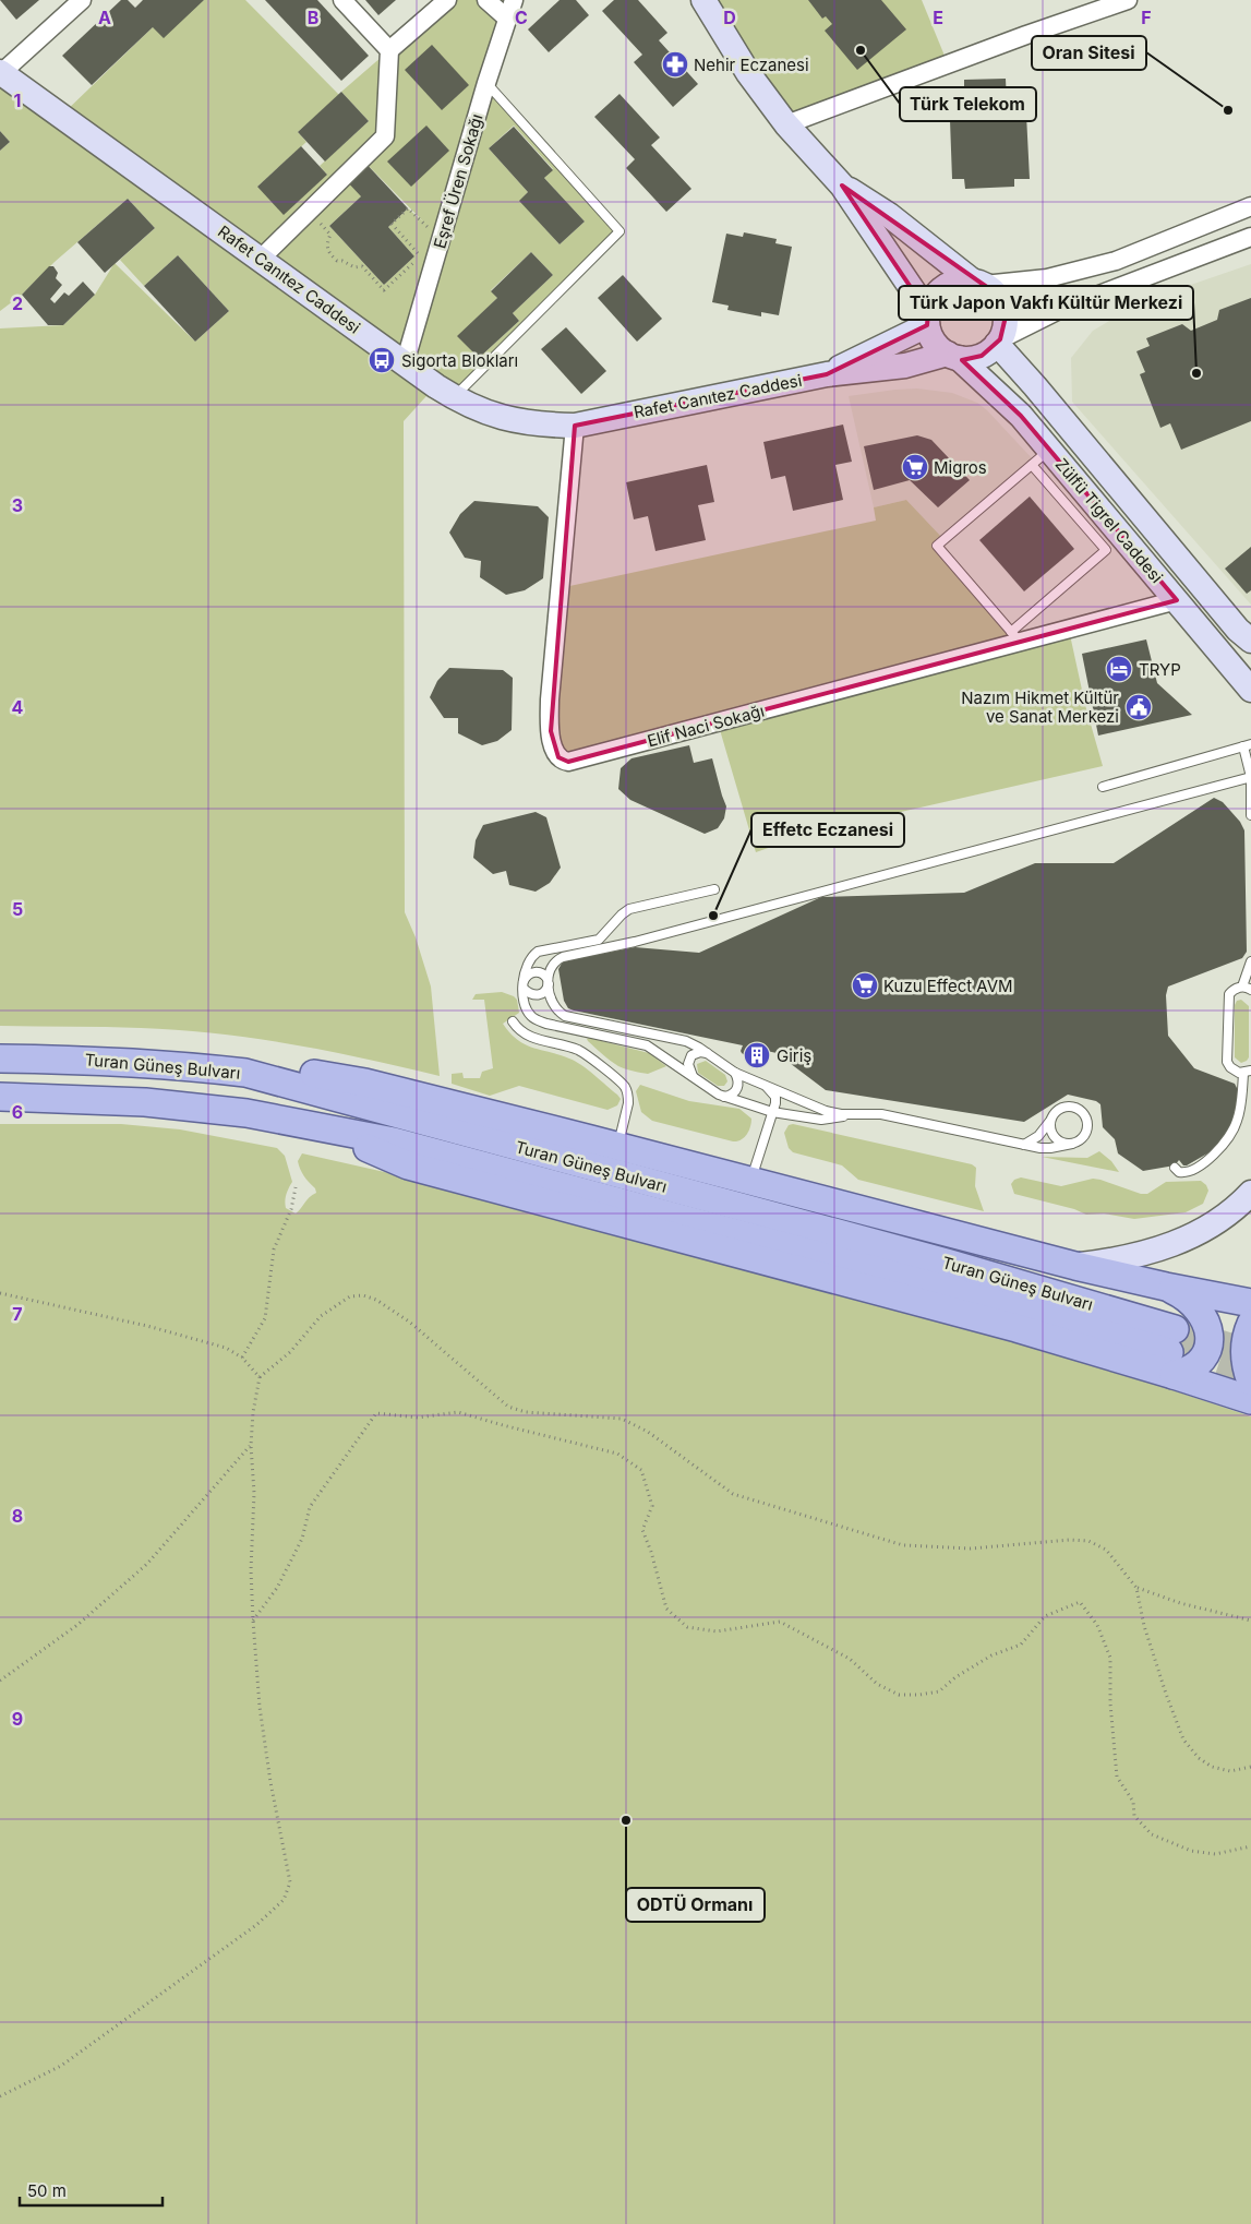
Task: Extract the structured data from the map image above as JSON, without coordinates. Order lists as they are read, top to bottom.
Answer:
{
  "streets": {
    "main road": ["Rafet Canıtez Caddesi", "Zülfü Tigrel Caddesi", "Turan Güneş Bulvarı"],
    "street": ["Eşref Üren Sokağı", "Elif Naci Sokağı"]
  },
  "crossings": [
    ["Eşref Üren Sokağı", "Rafet Canıtez Caddesi"],
    ["Rafet Canıtez Caddesi", "Zülfü Tigrel Caddesi"],
    ["Rafet Canıtez Caddesi", "Elif Naci Sokağı"],
    ["Zülfü Tigrel Caddesi", "Elif Naci Sokağı"]
  ],
  "places": {
    "other": [
      "Türk Telekom",
      "Oran Sitesi",
      "Türk Japon Vakfı Kültür Merkezi",
      "Effetc Eczanesi",
      "ODTÜ Ormanı"
    ],
    "pharmacy": ["Nehir Eczanesi"],
    "bus stop": ["Sigorta Blokları"],
    "supermarket": ["Migros", "Kuzu Effect AVM"],
    "hotel": ["TRYP"],
    "public building": ["Nazım Hikmet Kültür ve Sanat Merkezi"],
    "building": ["Giriş"]
  },
  "scale_bar": "50 m",
  "grid": {
    "columns": [
      "A",
      "B",
      "C",
      "D",
      "E",
      "F"
    ],
    "rows": [
      "1",
      "2",
      "3",
      "4",
      "5",
      "6",
      "7",
      "8",
      "9"
    ]
  }
}
